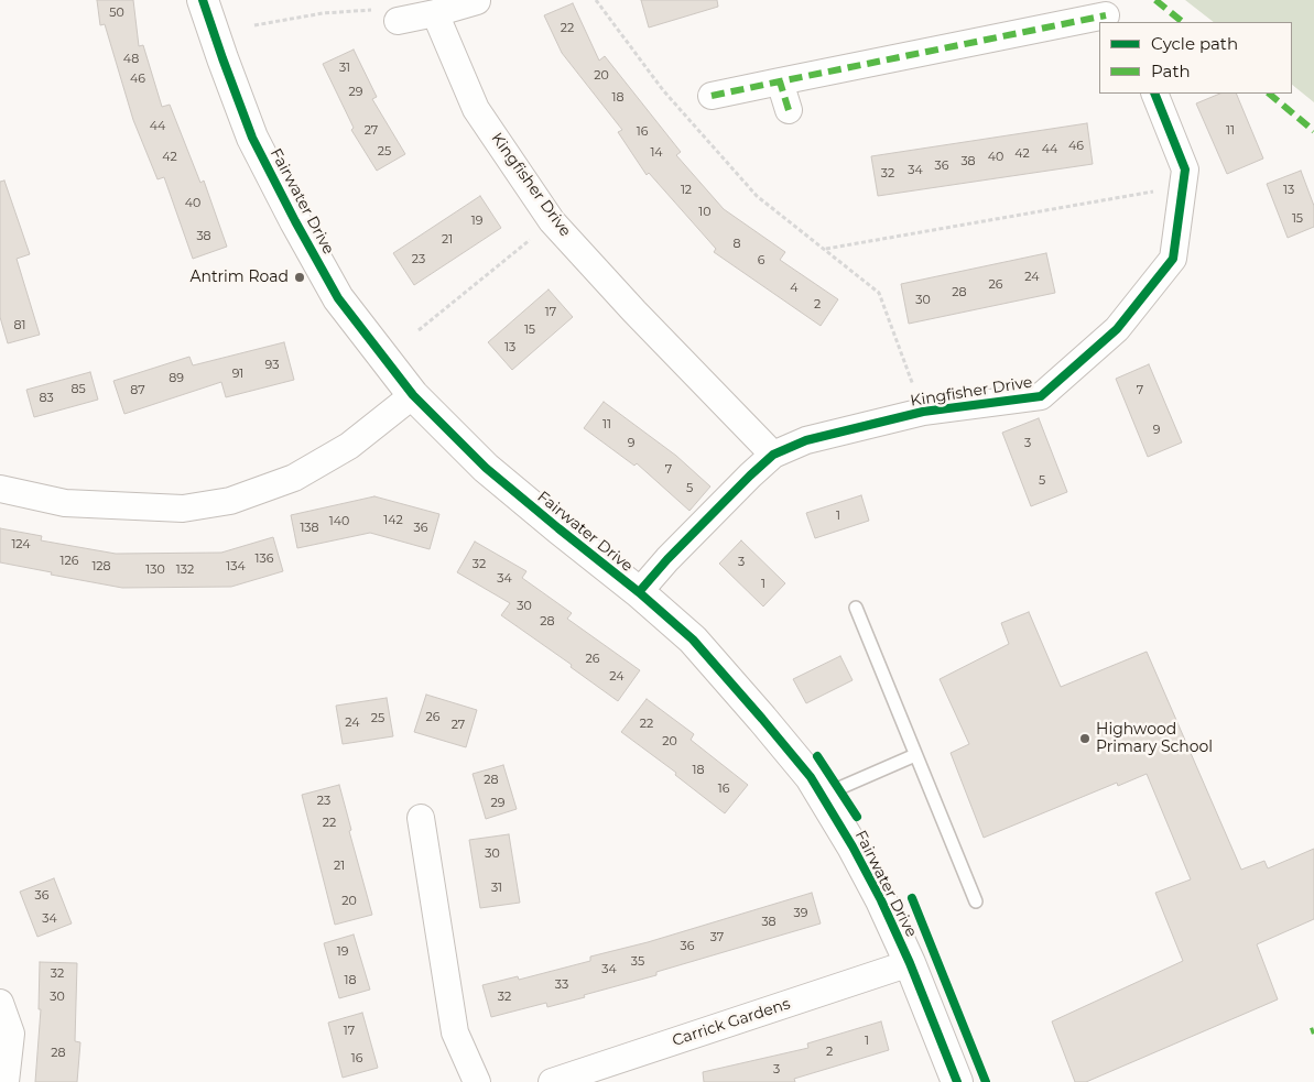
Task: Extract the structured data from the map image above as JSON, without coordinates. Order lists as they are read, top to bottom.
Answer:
{
  "streets": {
    "street": ["Kingfisher Drive", "Fairwater Drive", "Carrick Gardens"]
  },
  "crossings": [
    ["Kingfisher Drive", "Fairwater Drive"],
    ["Fairwater Drive", "Carrick Gardens"]
  ],
  "places": ["Antrim Road", "Highwood Primary School"],
  "house_numbers": [
    "50",
    "22",
    "48",
    "31",
    "20",
    "46",
    "29",
    "18",
    "44",
    "27",
    "11",
    "16",
    "46",
    "44",
    "25",
    "14",
    "42",
    "42",
    "40",
    "38",
    "36",
    "34",
    "32",
    "12",
    "13",
    "40",
    "10",
    "15",
    "19",
    "38",
    "21",
    "8",
    "23",
    "6",
    "24",
    "26",
    "4",
    "28",
    "30",
    "2",
    "17",
    "81",
    "15",
    "13",
    "93",
    "91",
    "89",
    "85",
    "87",
    "7",
    "83",
    "11",
    "9",
    "9",
    "3",
    "7",
    "5",
    "5",
    "1",
    "142",
    "140",
    "138",
    "36",
    "124",
    "136",
    "126",
    "3",
    "32",
    "128",
    "134",
    "130",
    "132",
    "34",
    "1",
    "30",
    "28",
    "26",
    "24",
    "26",
    "25",
    "24",
    "22",
    "27",
    "20",
    "18",
    "28",
    "16",
    "23",
    "29",
    "22",
    "30",
    "21",
    "31",
    "36",
    "20",
    "39",
    "34",
    "38",
    "37",
    "36",
    "19",
    "35",
    "34",
    "32",
    "18",
    "33",
    "30",
    "32",
    "17",
    "1",
    "2",
    "28",
    "16",
    "3"
  ],
  "legend": ["Cycle path", "Path"]
}
